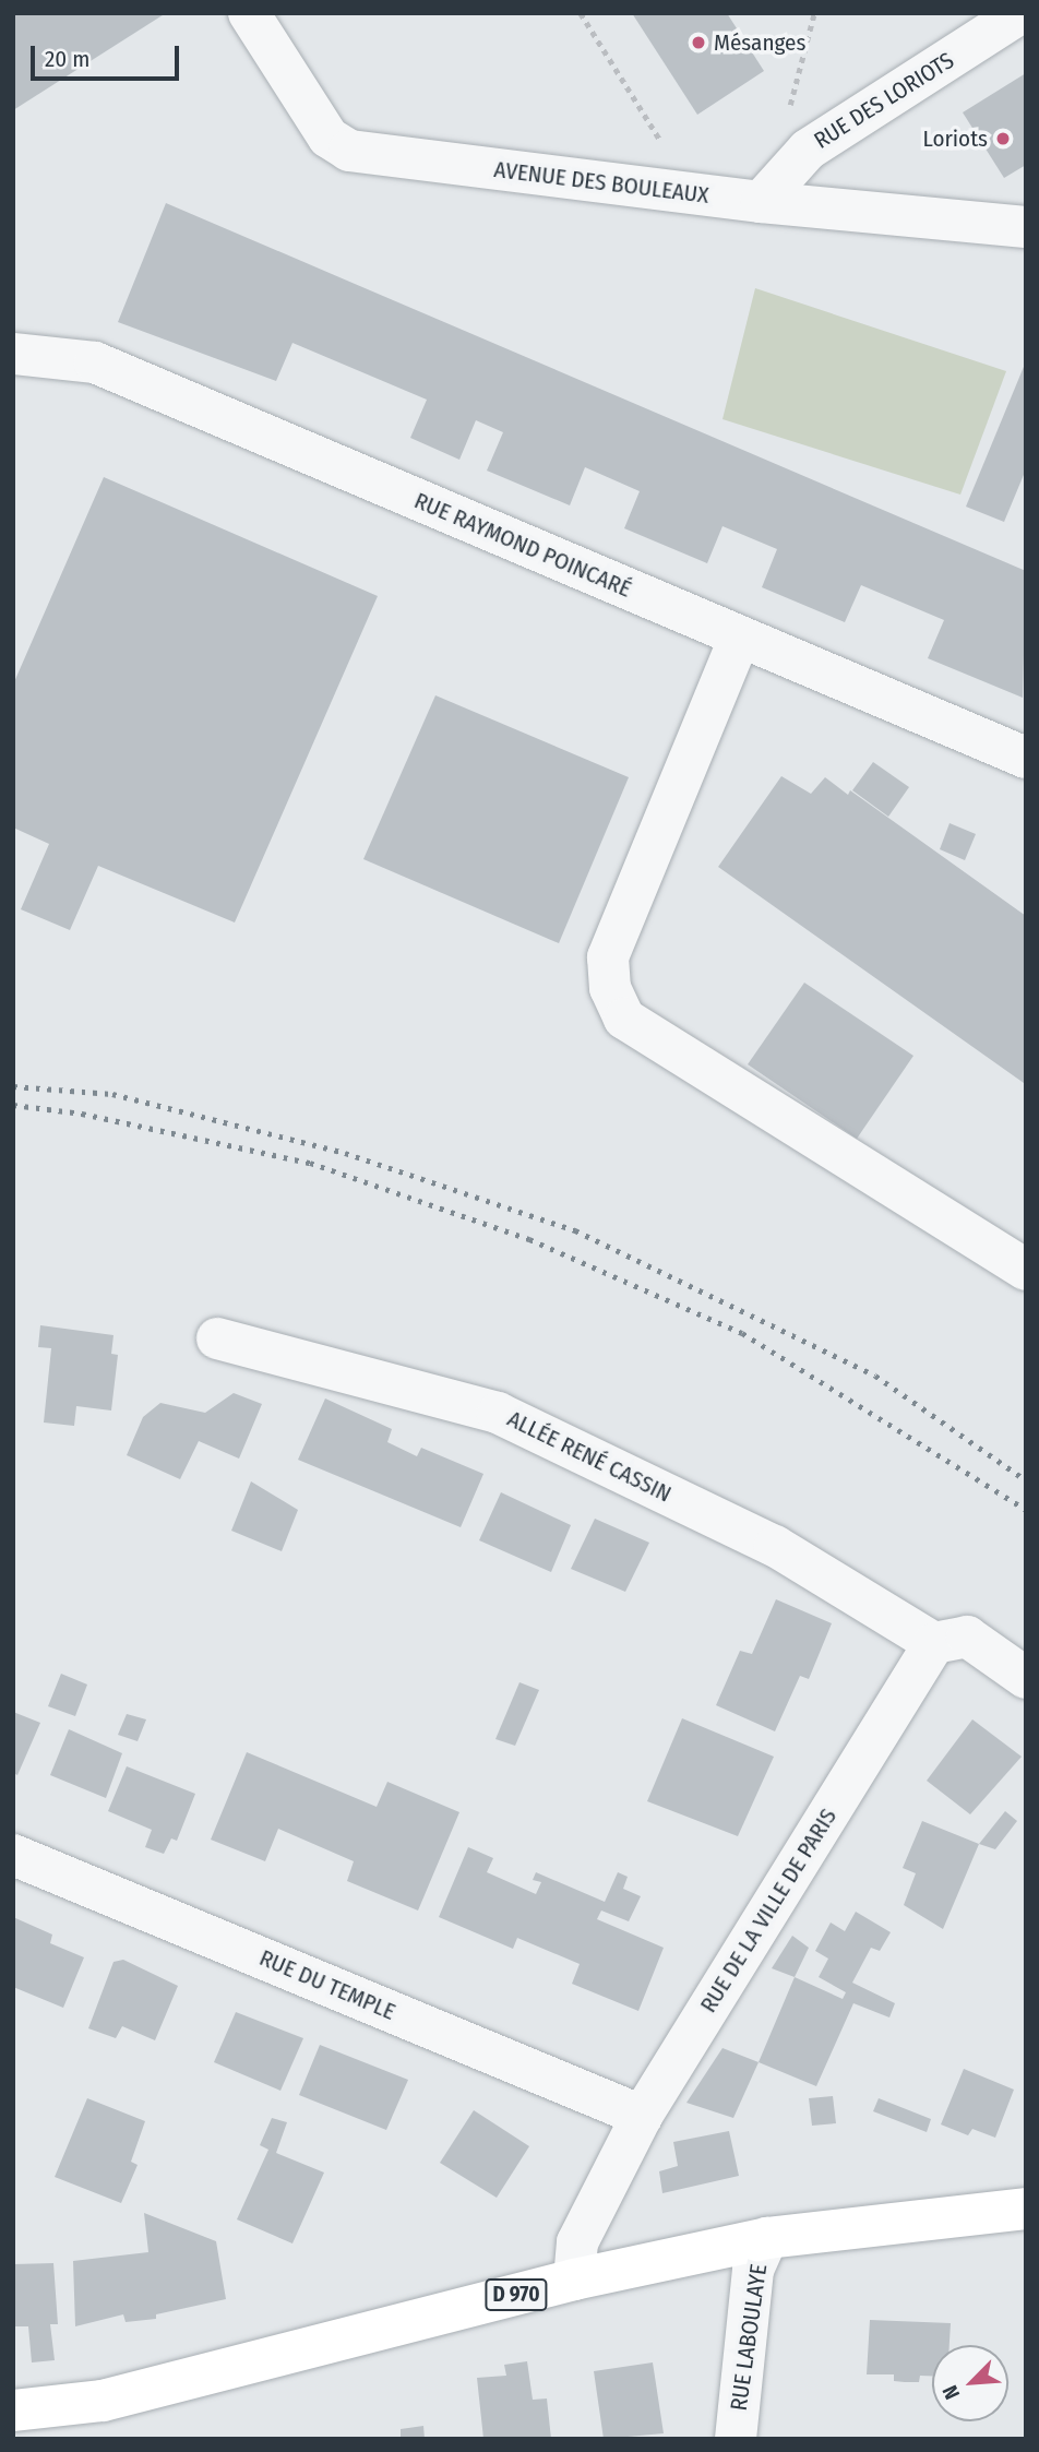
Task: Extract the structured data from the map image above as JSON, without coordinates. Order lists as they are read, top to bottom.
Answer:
{
  "streets": {
    "main road": ["D 970"],
    "street": [
      "RUE DES LORIOTS",
      "AVENUE DES BOULEAUX",
      "RUE RAYMOND POINCARÉ",
      "ALLÉE RENÉ CASSIN",
      "RUE DE LA VILLE DE PARIS",
      "RUE DU TEMPLE",
      "RUE LABOULAYE"
    ]
  },
  "crossings": [
    ["RUE DES LORIOTS", "AVENUE DES BOULEAUX"],
    ["ALLÉE RENÉ CASSIN", "RUE DE LA VILLE DE PARIS"],
    ["RUE DE LA VILLE DE PARIS", "RUE DU TEMPLE"],
    ["RUE DE LA VILLE DE PARIS", "D 970"],
    ["D 970", "RUE LABOULAYE"]
  ],
  "places": ["Mésanges", "Loriots"],
  "scale_bar": "20 m",
  "north": "bottom left"
}
